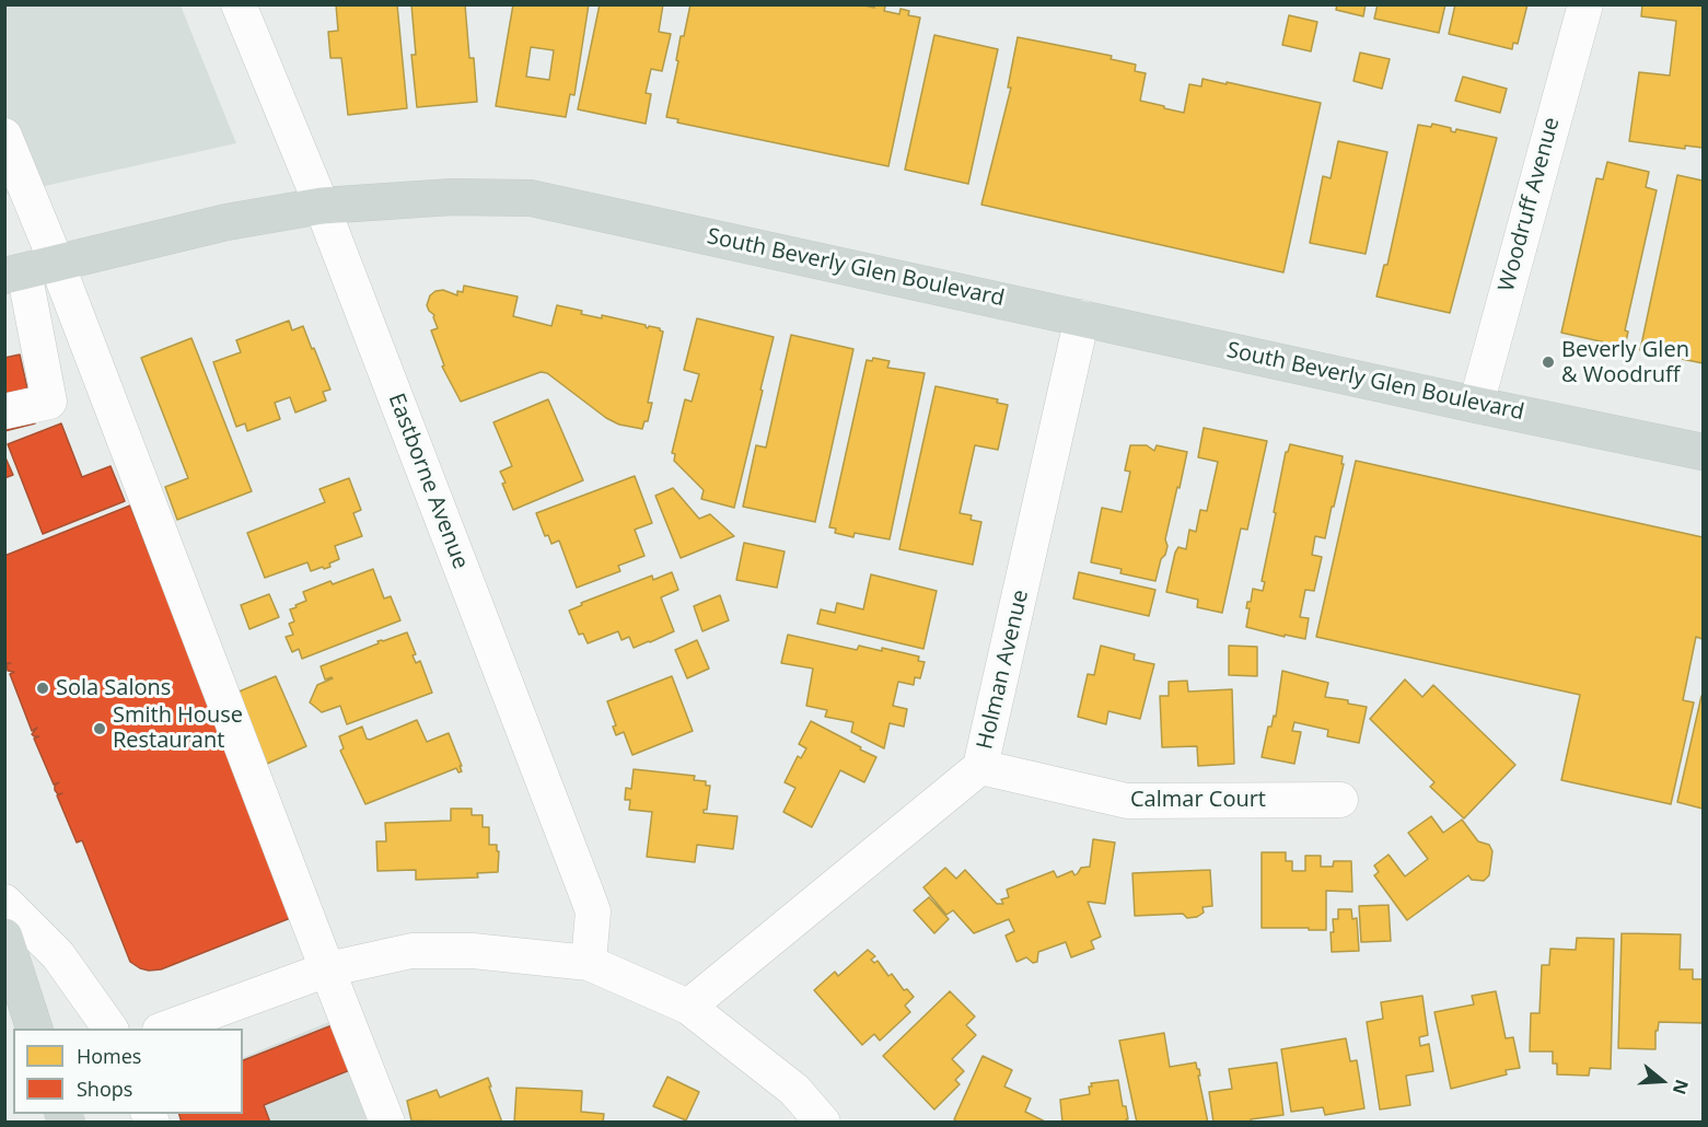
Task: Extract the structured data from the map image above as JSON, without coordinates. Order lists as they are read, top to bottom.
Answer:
{
  "streets": {
    "main road": ["South Beverly Glen Boulevard"],
    "street": [
      "Woodruff Avenue",
      "Eastborne Avenue",
      "Holman Avenue",
      "Calmar Court"
    ]
  },
  "crossings": [
    ["Woodruff Avenue", "South Beverly Glen Boulevard"],
    ["South Beverly Glen Boulevard", "Eastborne Avenue"],
    ["South Beverly Glen Boulevard", "Holman Avenue"],
    ["Holman Avenue", "Calmar Court"]
  ],
  "places": ["Beverly Glen & Woodruff", "Sola Salons", "Smith House Restaurant"],
  "legend": ["Homes", "Shops"],
  "north": "right"
}
